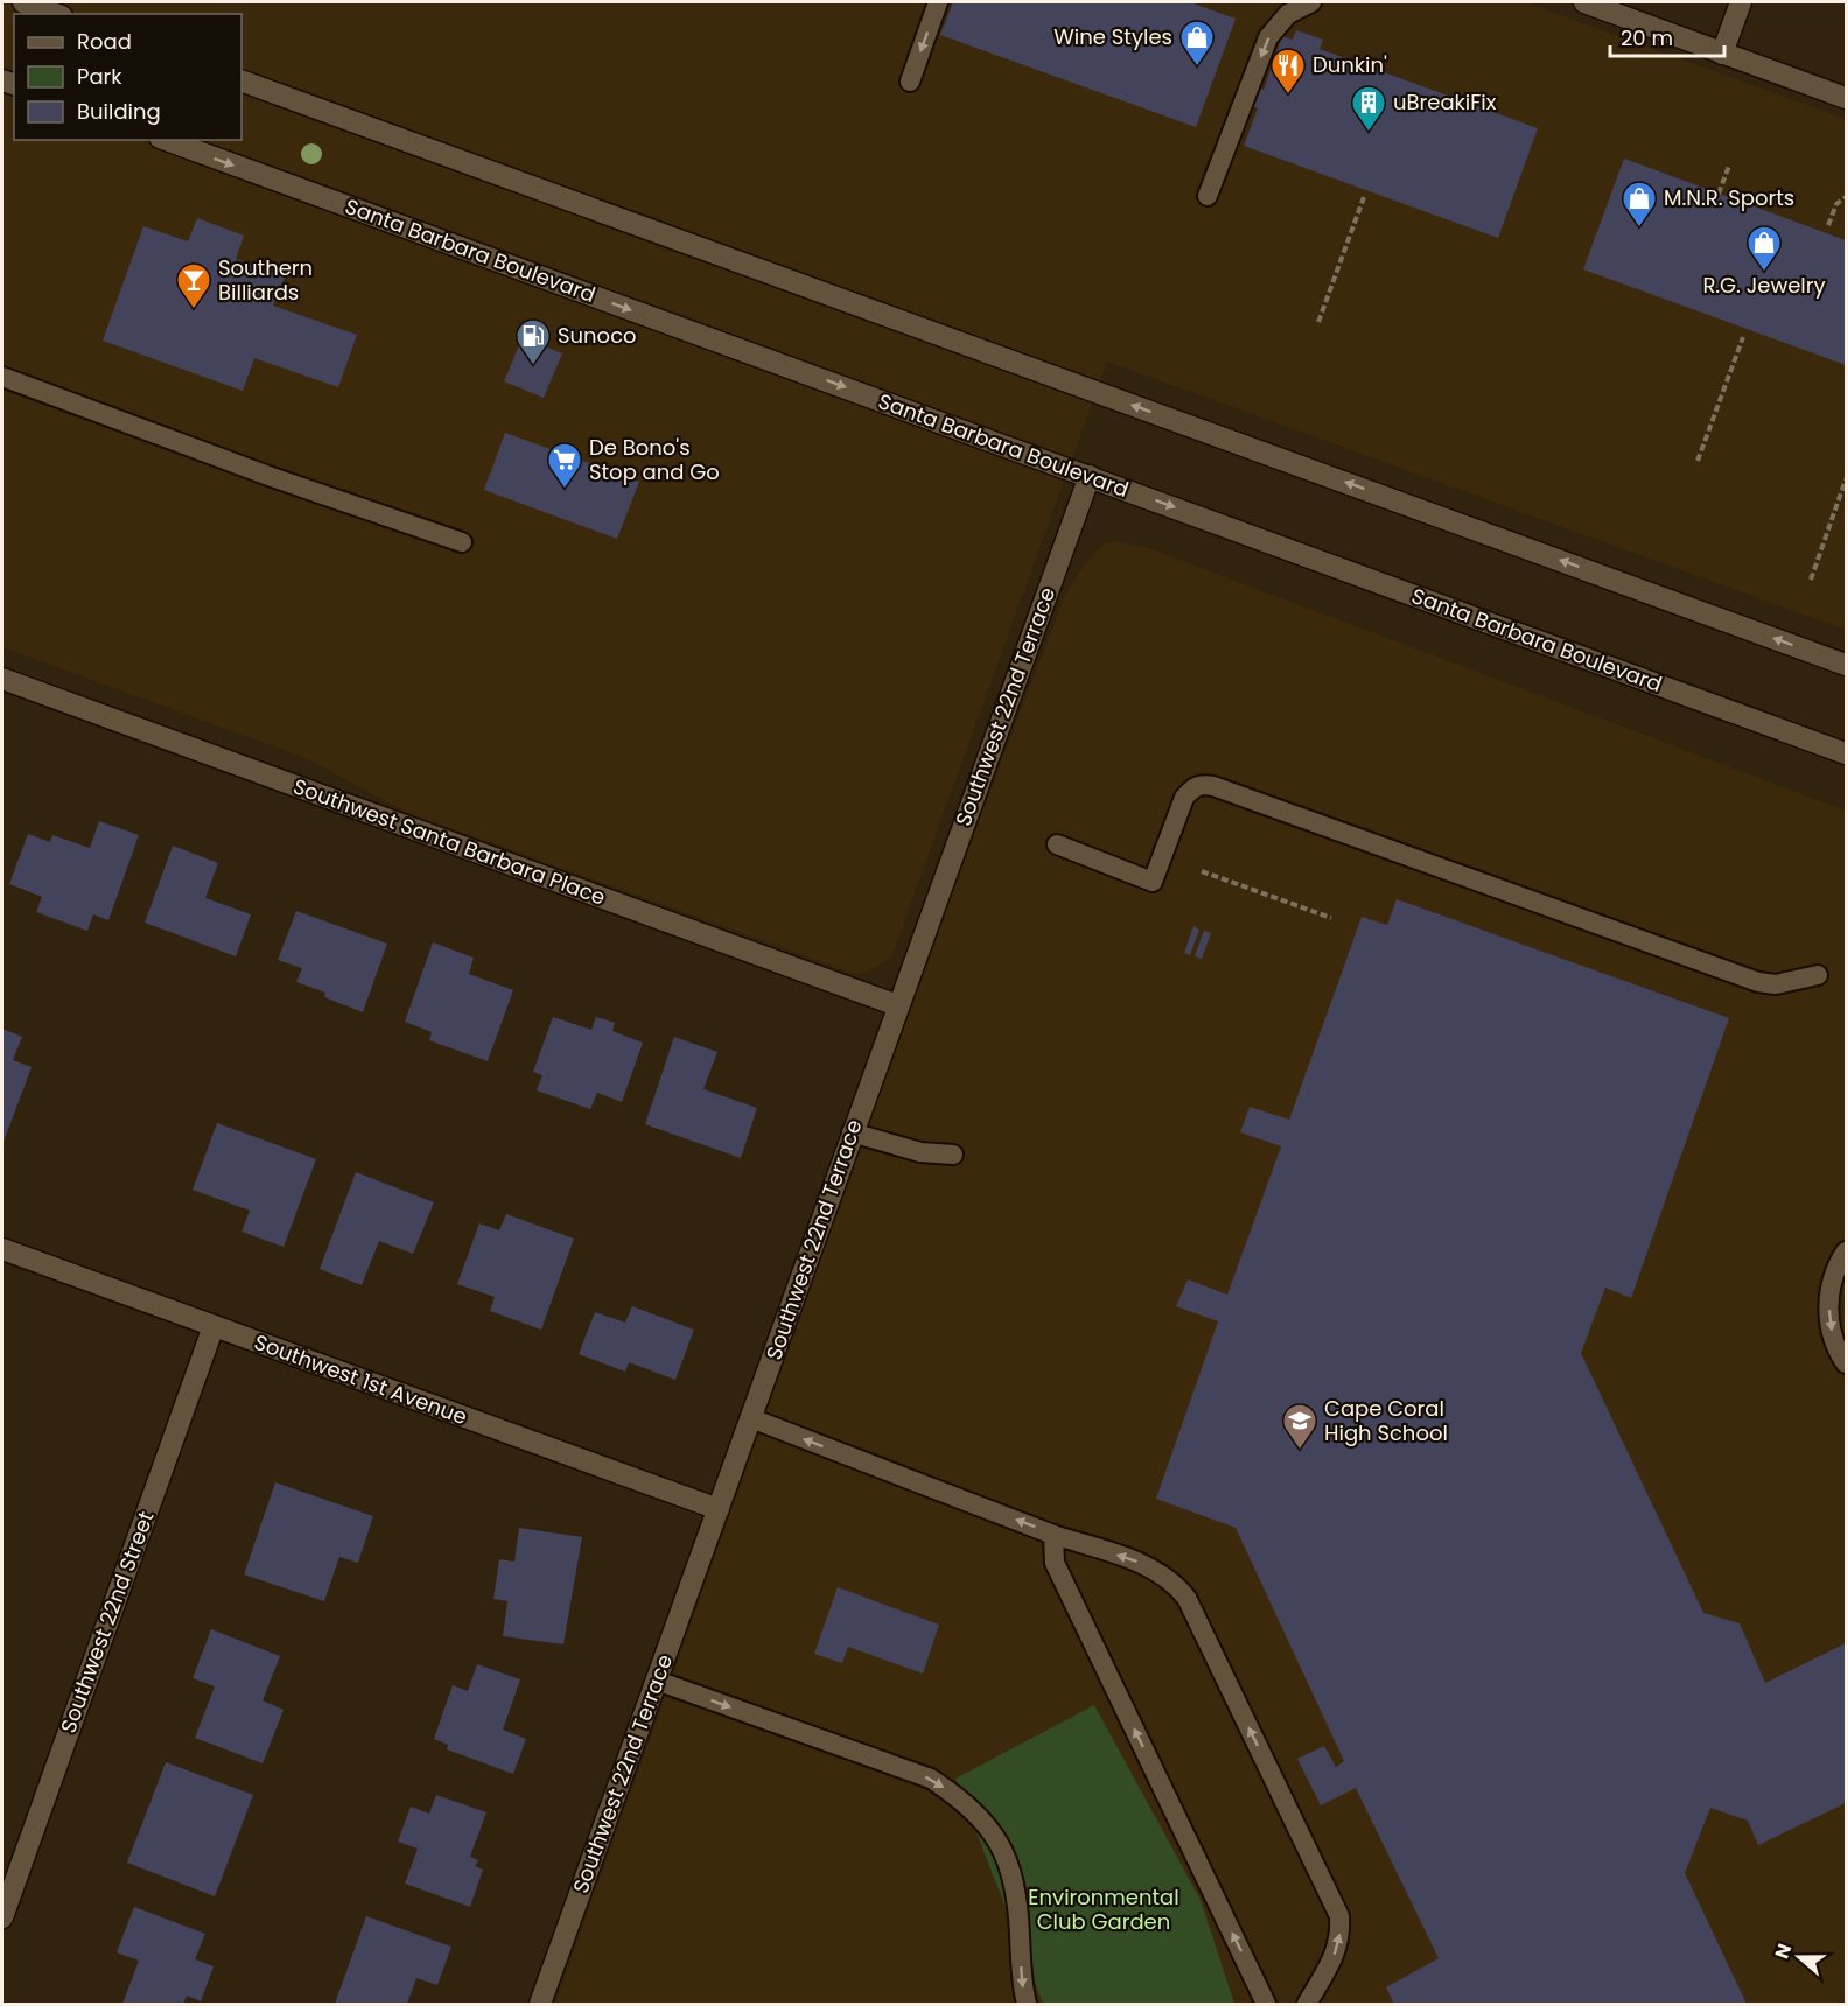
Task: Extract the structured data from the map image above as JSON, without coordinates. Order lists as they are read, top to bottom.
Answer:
{
  "streets": {
    "street": [
      "Santa Barbara Boulevard",
      "Southwest 22nd Terrace",
      "Southwest Santa Barbara Place",
      "Southwest 1st Avenue",
      "Southwest 22nd Street"
    ]
  },
  "crossings": [
    ["Santa Barbara Boulevard", "Southwest 22nd Terrace"],
    ["Southwest 22nd Terrace", "Southwest Santa Barbara Place"],
    ["Southwest 22nd Terrace", "Southwest 1st Avenue"],
    ["Southwest 1st Avenue", "Southwest 22nd Street"]
  ],
  "parks": ["Environmental Club Garden"],
  "places": {
    "shop": ["Wine Styles", "M.N.R. Sports", "R.G. Jewelry"],
    "restaurant": ["Dunkin'"],
    "building": ["uBreakiFix"],
    "bar": ["Southern Billiards"],
    "fuel station": ["Sunoco"],
    "supermarket": ["De Bono's Stop and Go"],
    "school or university": ["Cape Coral High School"]
  },
  "legend": ["Road", "Park", "Building"],
  "scale_bar": "20 m",
  "north": "left"
}
